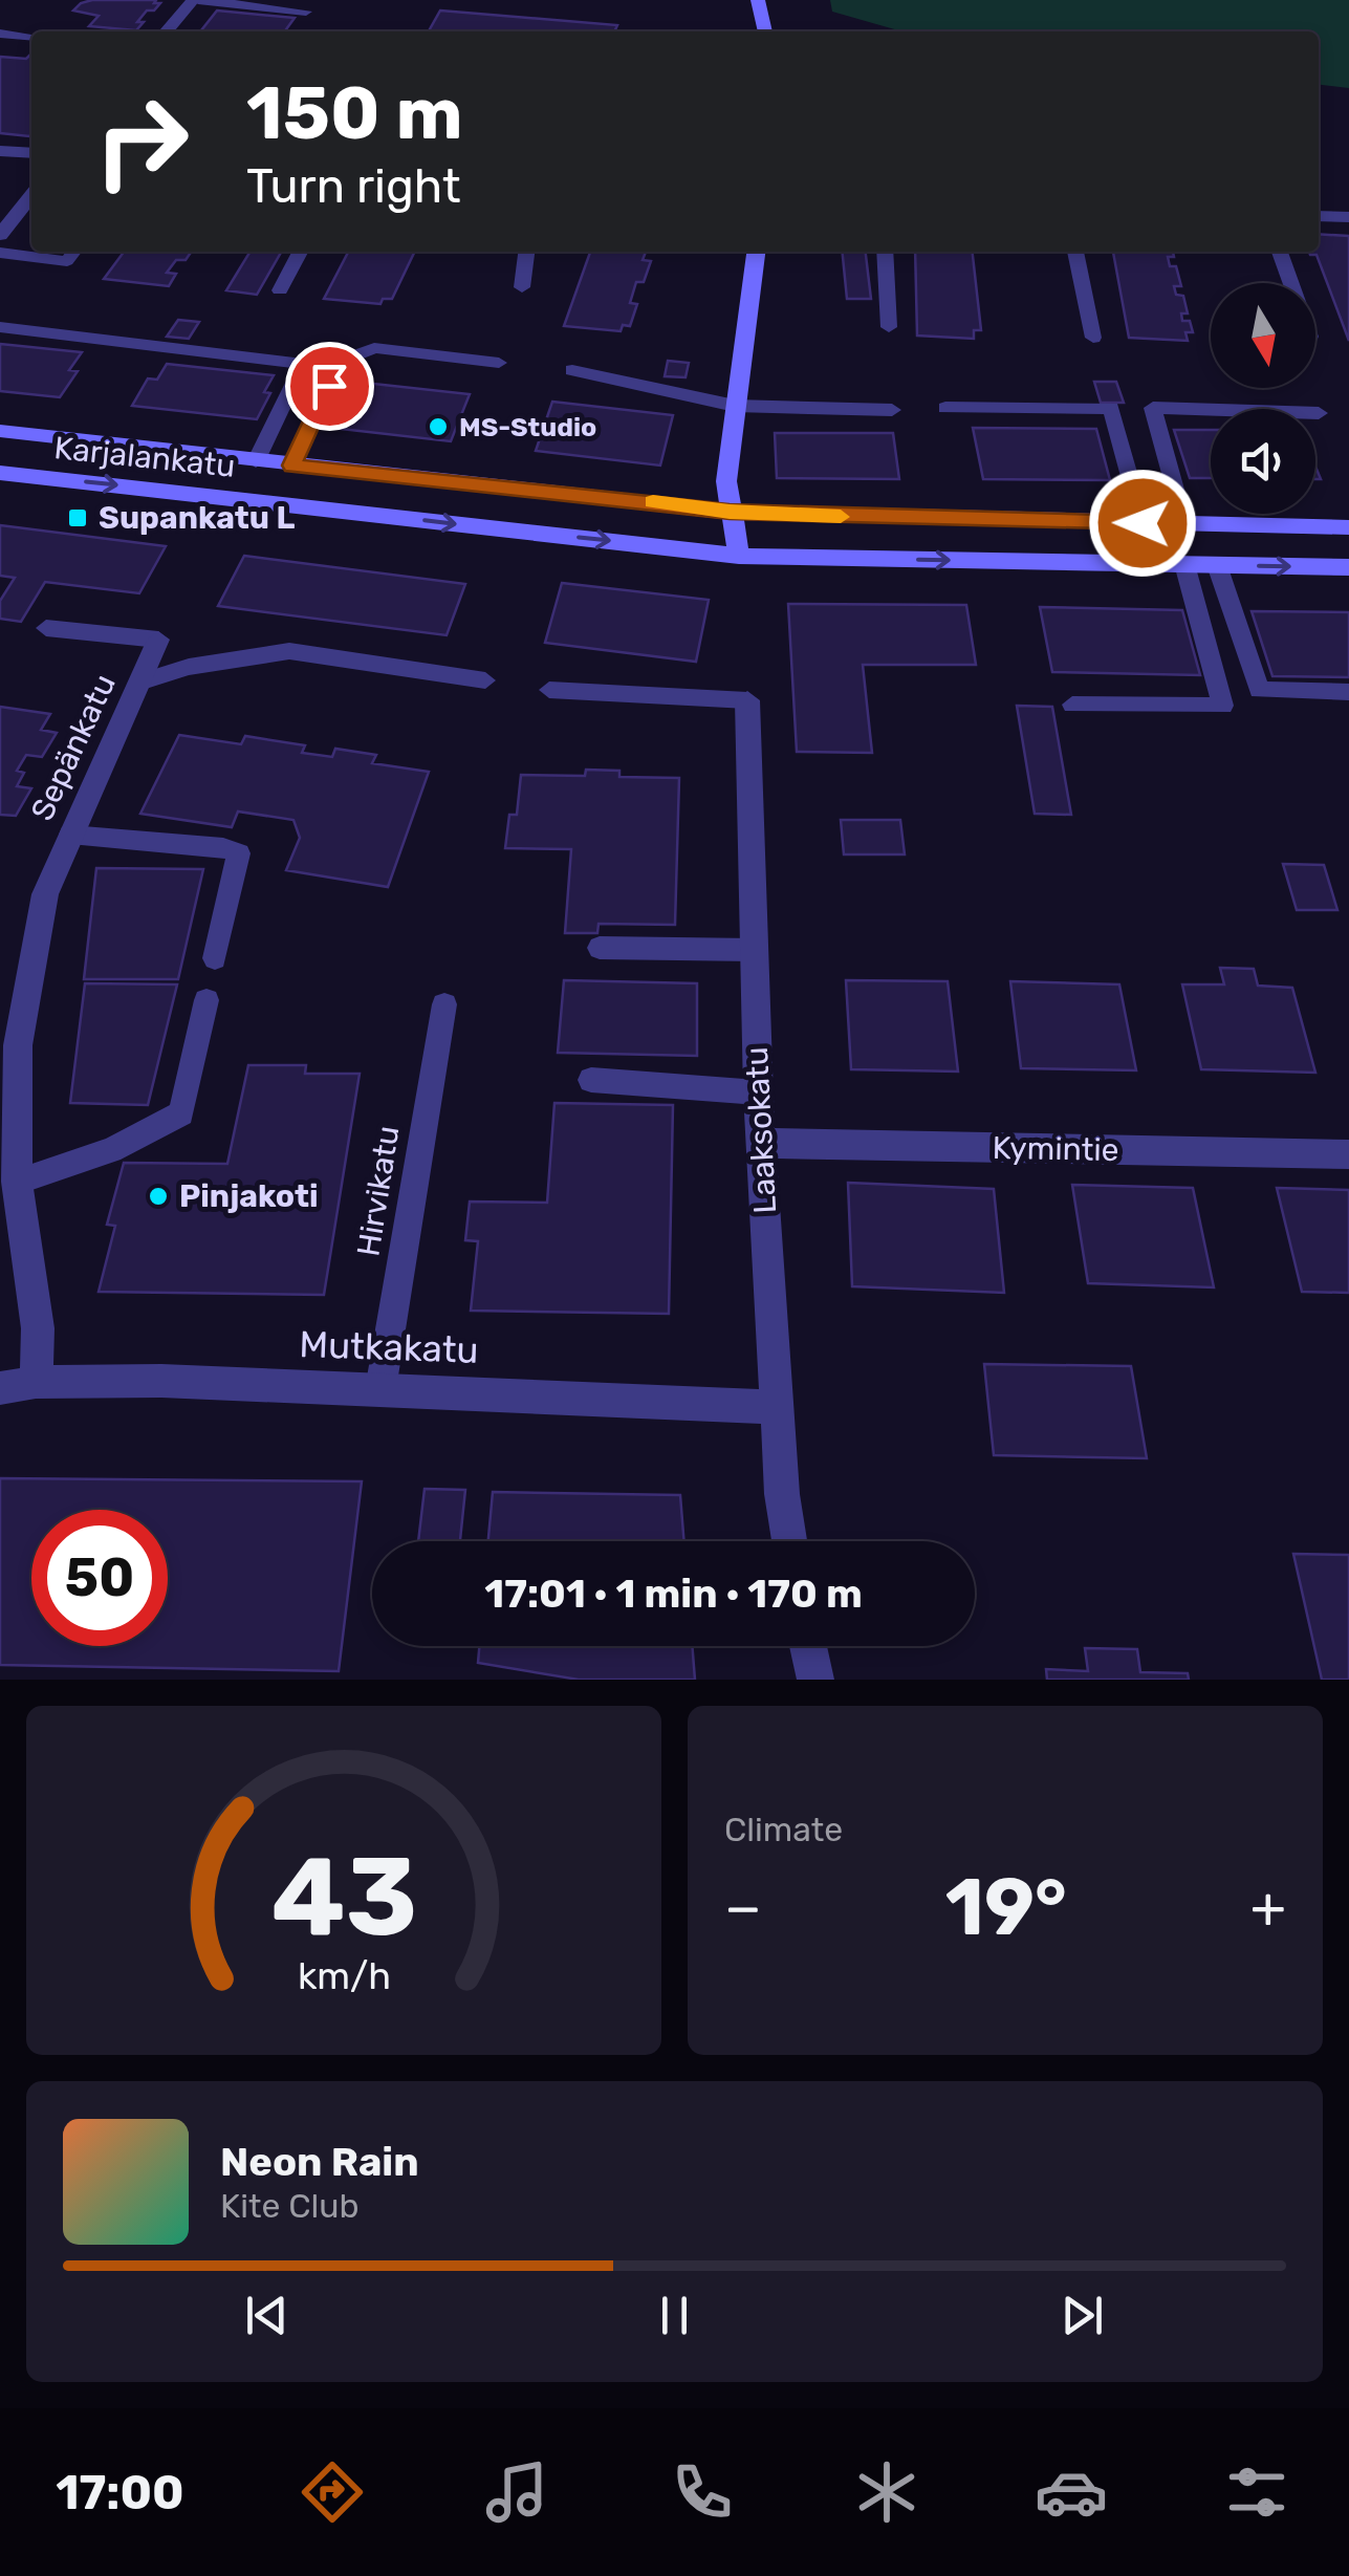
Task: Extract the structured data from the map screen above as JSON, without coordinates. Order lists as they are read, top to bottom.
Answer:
{
  "streets": {
    "main road": ["Karjalankatu"],
    "street": [
      "Sepänkatu",
      "Laaksokatu",
      "Kymintie",
      "Mutkakatu"
    ],
    "lane": ["Hirvikatu"]
  },
  "crossings": [
    ["Sepänkatu", "Mutkakatu"],
    ["Laaksokatu", "Kymintie"],
    ["Laaksokatu", "Mutkakatu"],
    ["Hirvikatu", "Mutkakatu"]
  ],
  "places": {
    "other": ["MS-Studio", "Pinjakoti"],
    "transit": ["Supankatu L"]
  },
  "north": "bottom",
  "page": {
    "turn": ["150 m", "Turn right"],
    "limit": "50",
    "trip": "17:01 · 1 min · 170 m",
    "tile": "Climate",
    "heat": ["−", "19°", "+"],
    "song": ["Neon Rain", "Kite Club"],
    "tabs": "17:00",
    "gauge": ["43", "km/h"]
  }
}
